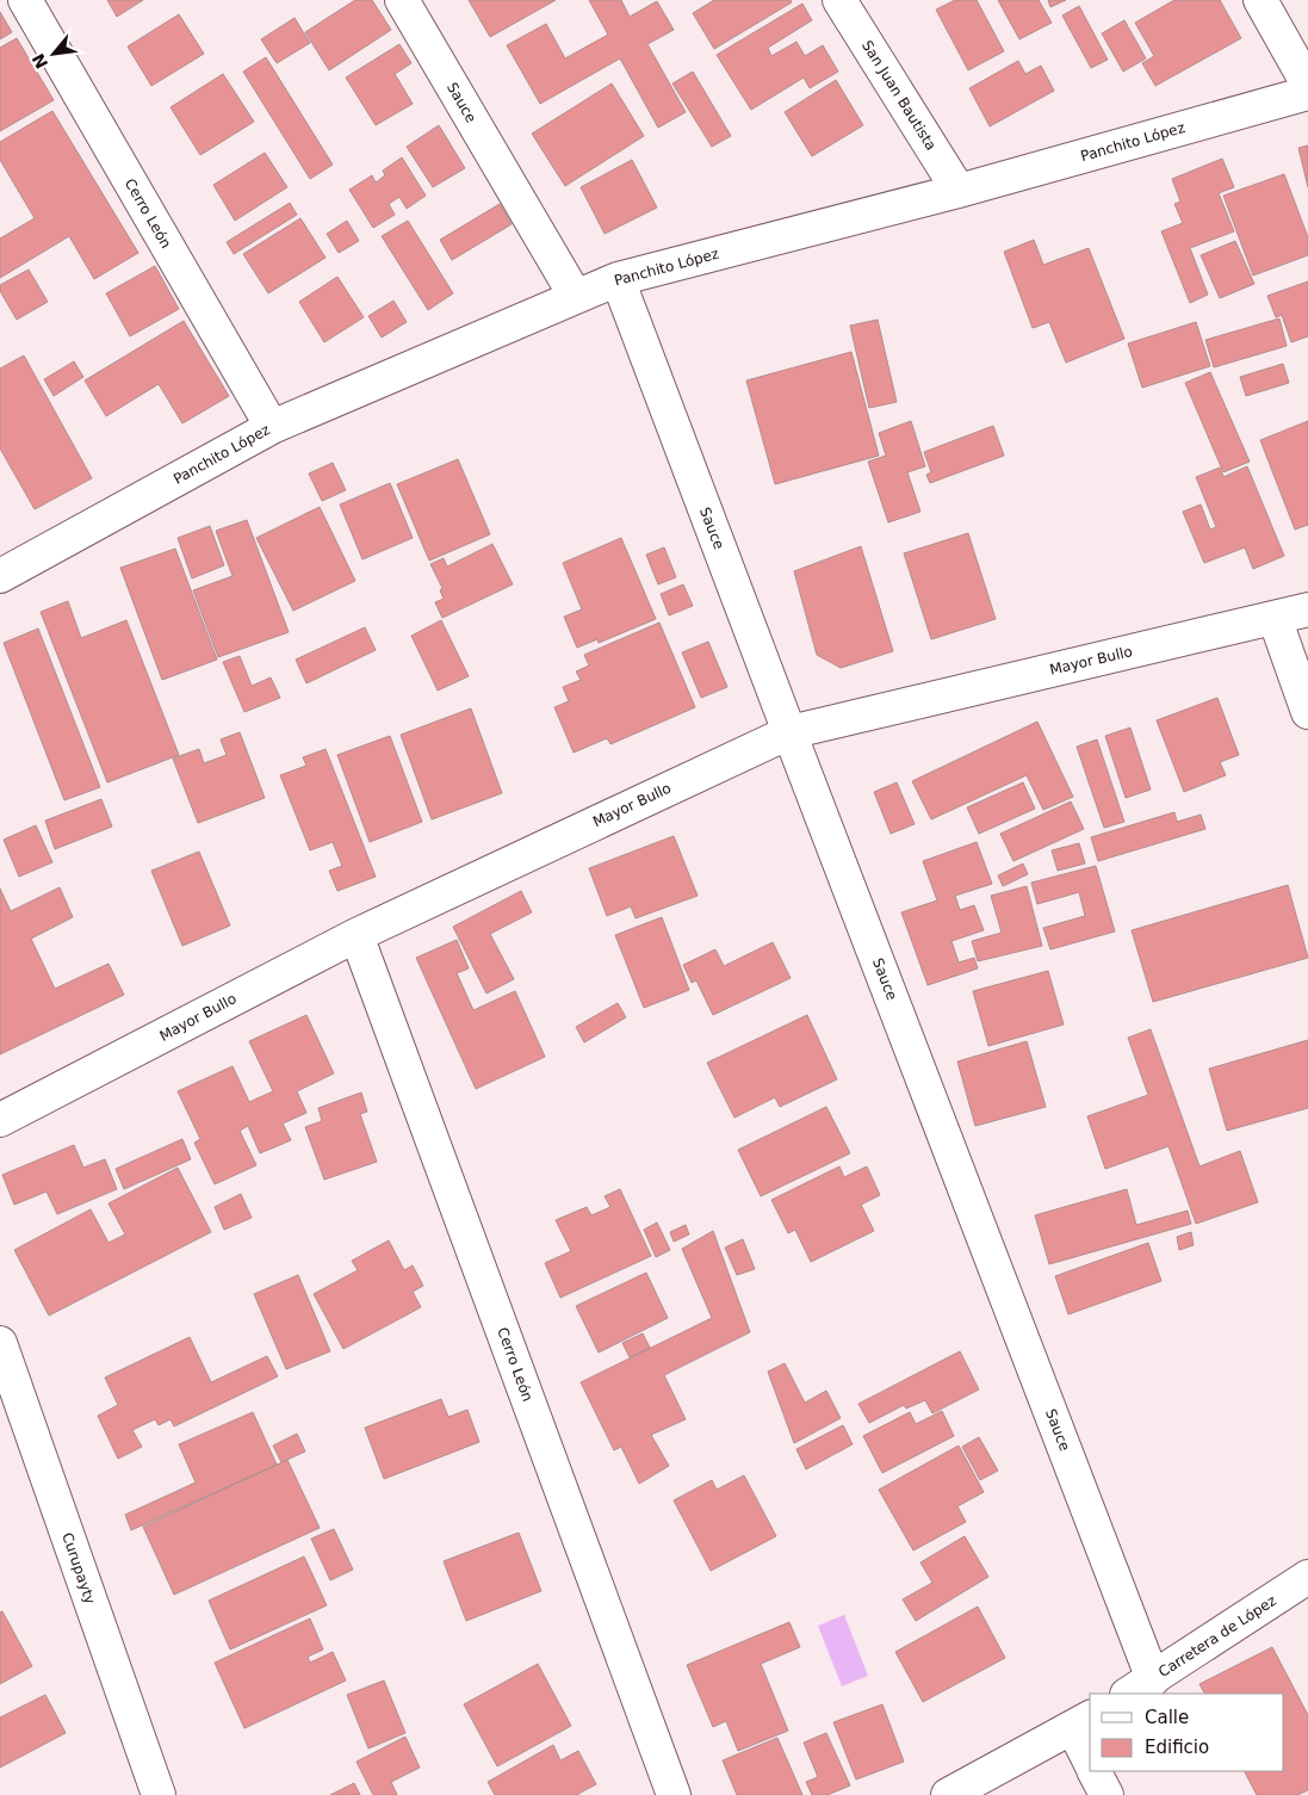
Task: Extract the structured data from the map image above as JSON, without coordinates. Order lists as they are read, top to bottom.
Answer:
{
  "streets": {
    "street": [
      "San Juan Bautista",
      "Sauce",
      "Panchito López",
      "Cerro León",
      "Mayor Bullo",
      "Curupayty",
      "Carretera de López"
    ]
  },
  "crossings": [
    ["San Juan Bautista", "Panchito López"],
    ["Sauce", "Panchito López"],
    ["Sauce", "Mayor Bullo"],
    ["Sauce", "Carretera de López"],
    ["Panchito López", "Cerro León"],
    ["Cerro León", "Mayor Bullo"]
  ],
  "legend": ["Calle", "Edificio"],
  "north": "bottom left"
}
